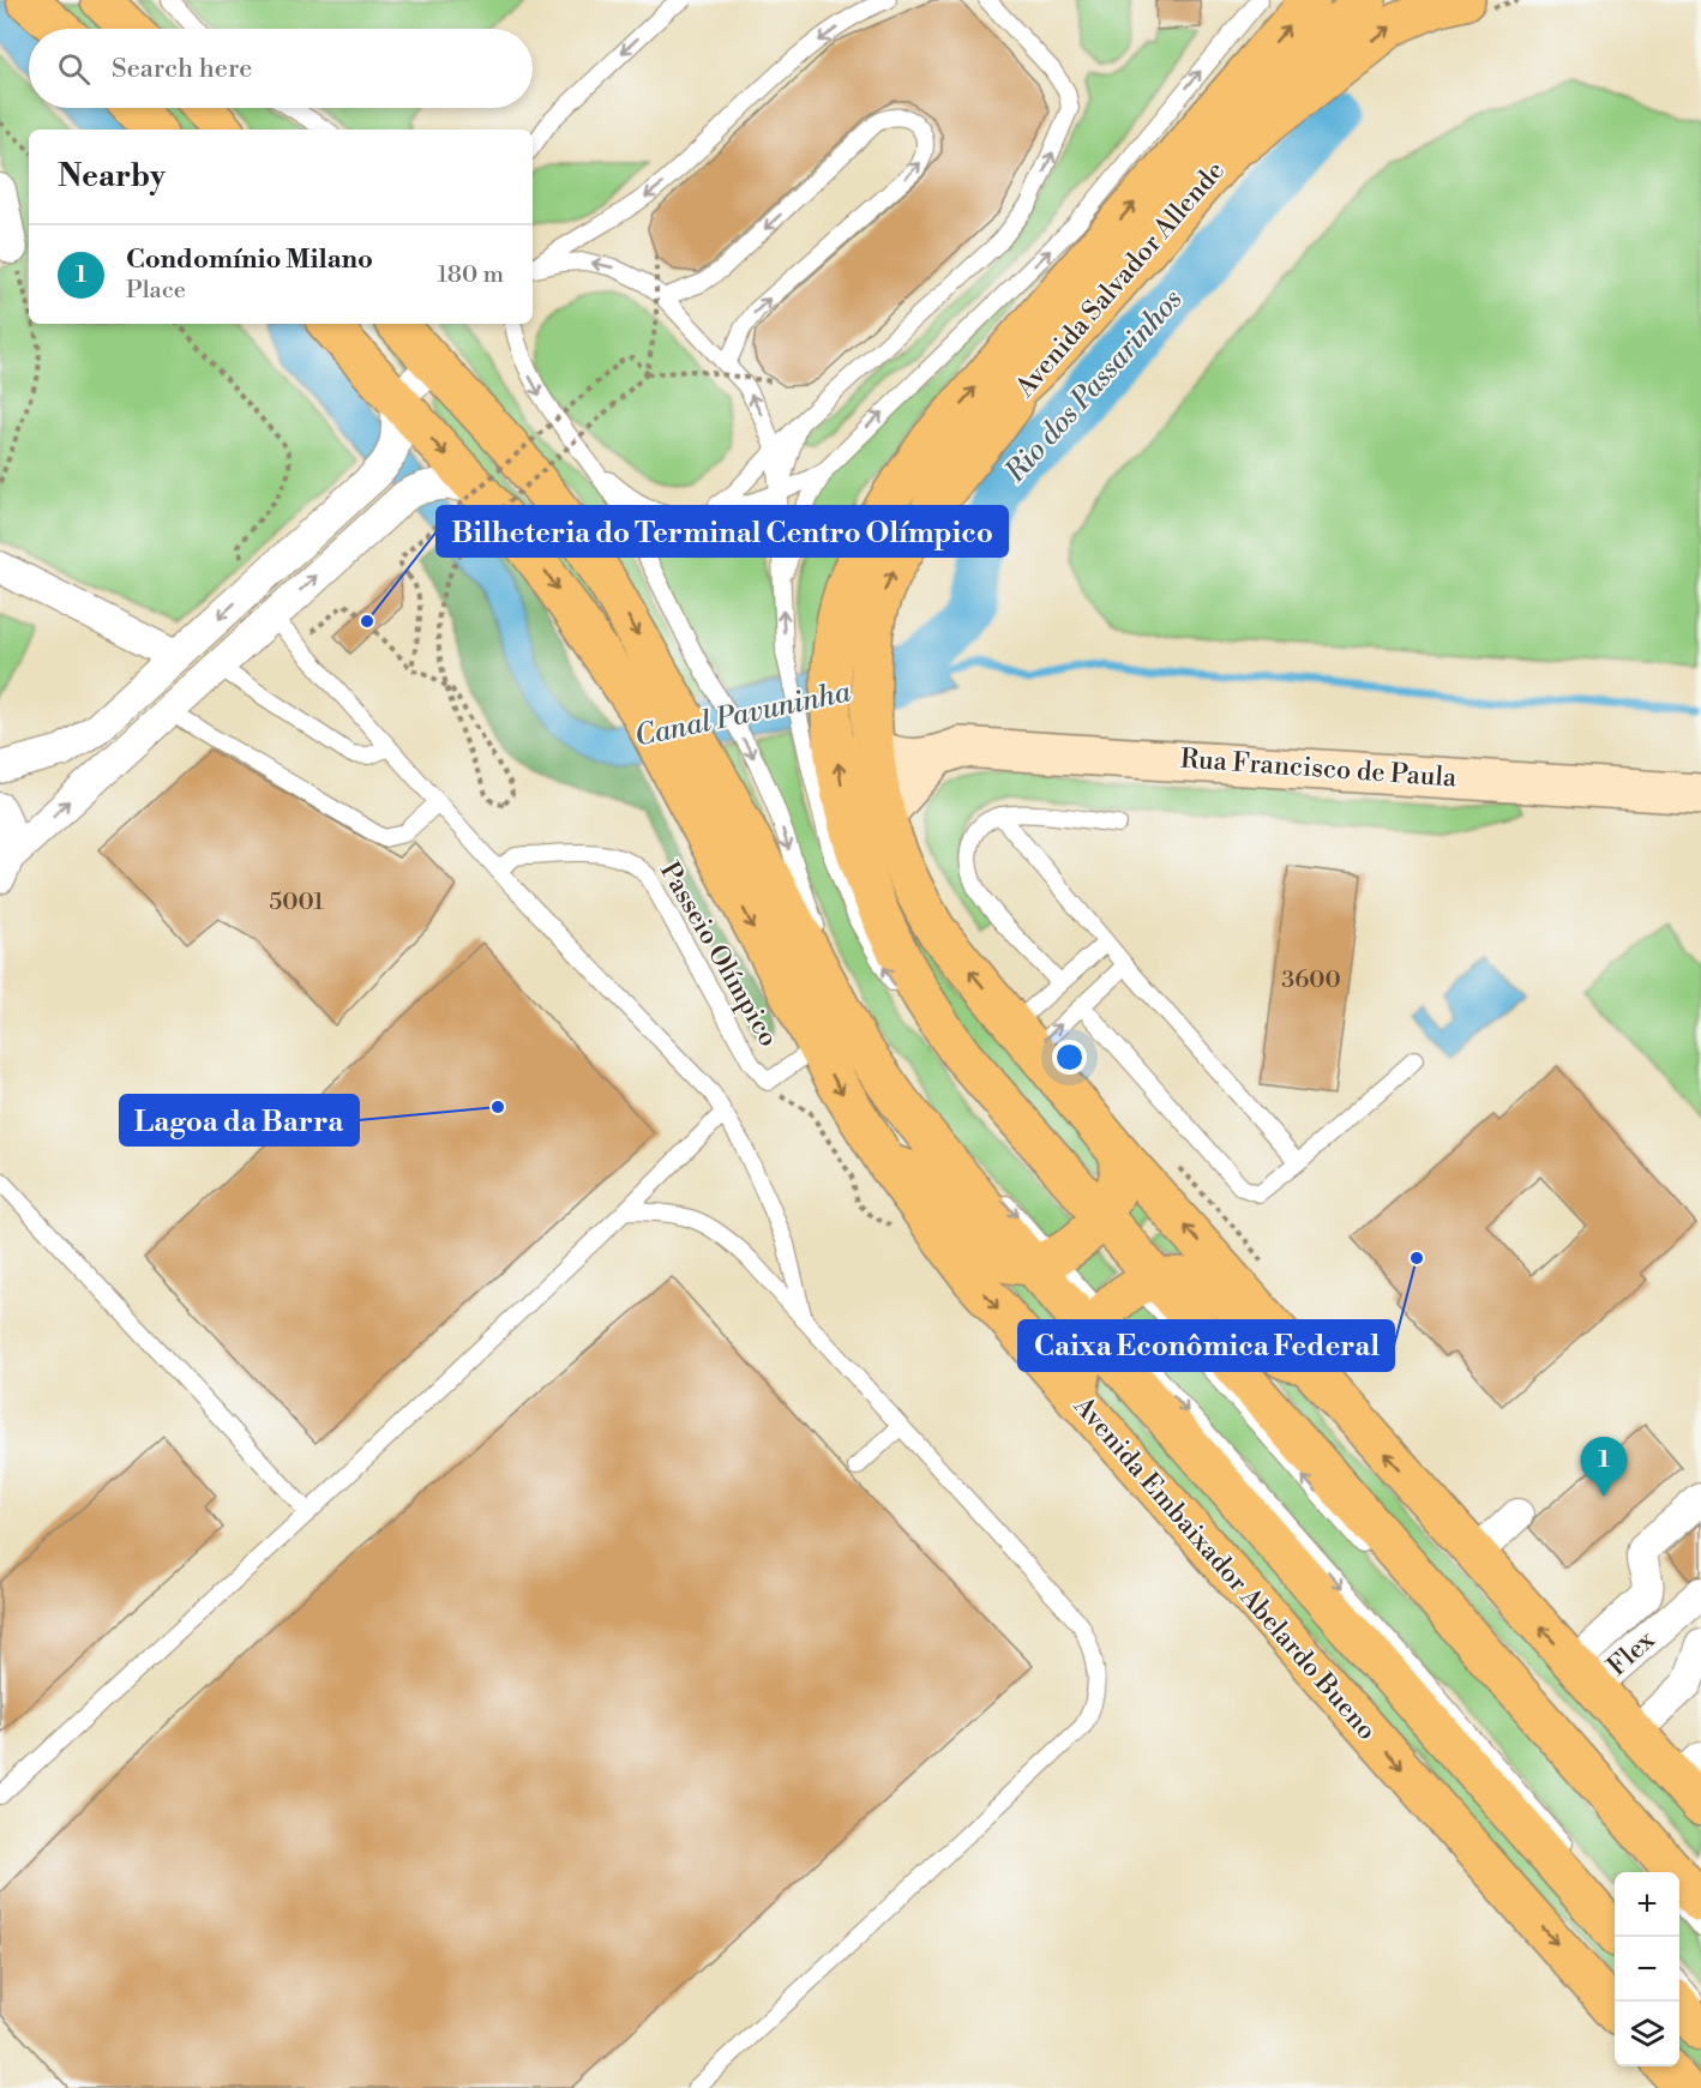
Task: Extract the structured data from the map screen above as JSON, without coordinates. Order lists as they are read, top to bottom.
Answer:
{
  "streets": {
    "main road": ["Avenida Salvador Allende", "Avenida Embaixador Abelardo Bueno"],
    "street": ["Rua Francisco de Paula", "Flex"],
    "lane": ["Passeio Olímpico"]
  },
  "crossings": [
    ["Avenida Salvador Allende", "Rua Francisco de Paula"],
    ["Passeio Olímpico", "Avenida Embaixador Abelardo Bueno"]
  ],
  "water": ["Rio dos Passarinhos", "Canal Pavuninha"],
  "places": ["Bilheteria do Terminal Centro Olímpico", "Lagoa da Barra", "Caixa Econômica Federal"],
  "house_numbers": ["5001", "3600"],
  "page": {
    "search": "Search here",
    "heading": "Nearby",
    "list": [
      {
        "mark": "1",
        "name": "Condomínio Milano",
        "note": "Place",
        "value": "180 m"
      }
    ],
    "pins": "1",
    "map_buttons": ["+", "−"]
  }
}
